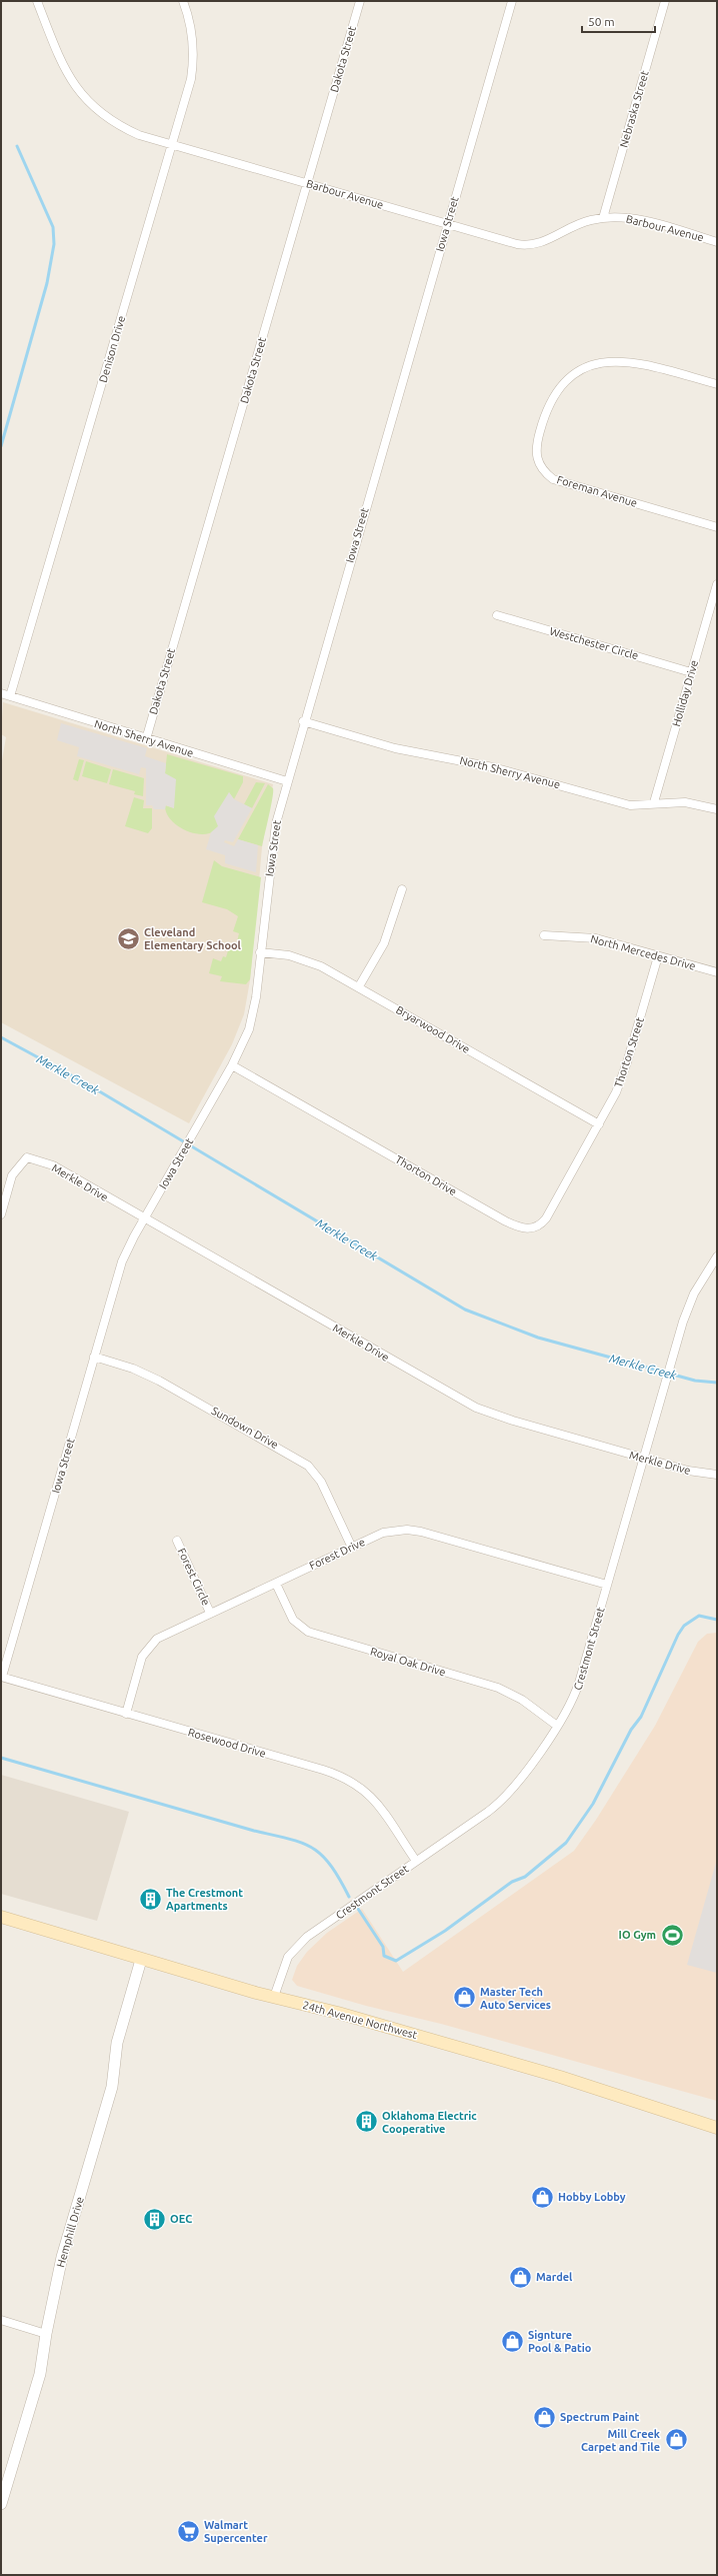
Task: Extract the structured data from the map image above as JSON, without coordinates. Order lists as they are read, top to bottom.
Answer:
{
  "streets": {
    "main road": ["24th Avenue Northwest"],
    "street": [
      "Dakota Street",
      "Nebraska Street",
      "Barbour Avenue",
      "Iowa Street",
      "Denison Drive",
      "Foreman Avenue",
      "Westchester Circle",
      "Holliday Drive",
      "North Sherry Avenue",
      "North Mercedes Drive",
      "Bryarwood Drive",
      "Thorton Street",
      "Thorton Drive",
      "Merkle Drive",
      "Sundown Drive",
      "Forest Drive",
      "Forest Circle",
      "Crestmont Street",
      "Royal Oak Drive",
      "Rosewood Drive",
      "Hemphill Drive"
    ]
  },
  "crossings": [
    ["Dakota Street", "Barbour Avenue"],
    ["Dakota Street", "North Sherry Avenue"],
    ["Nebraska Street", "Barbour Avenue"],
    ["Barbour Avenue", "Iowa Street"],
    ["Barbour Avenue", "Denison Drive"],
    ["Iowa Street", "North Sherry Avenue"],
    ["Iowa Street", "Bryarwood Drive"],
    ["Iowa Street", "Thorton Drive"],
    ["Iowa Street", "Merkle Drive"],
    ["Iowa Street", "Sundown Drive"],
    ["Iowa Street", "Rosewood Drive"],
    ["Denison Drive", "North Sherry Avenue"],
    ["Westchester Circle", "Holliday Drive"],
    ["Holliday Drive", "North Sherry Avenue"],
    ["North Mercedes Drive", "Thorton Street"],
    ["Bryarwood Drive", "Thorton Street"],
    ["Thorton Street", "Thorton Drive"],
    ["Merkle Drive", "Crestmont Street"],
    ["Sundown Drive", "Forest Drive"],
    ["Forest Drive", "Forest Circle"],
    ["Forest Drive", "Crestmont Street"],
    ["Forest Drive", "Royal Oak Drive"],
    ["Forest Drive", "Rosewood Drive"],
    ["Crestmont Street", "Royal Oak Drive"],
    ["Crestmont Street", "Rosewood Drive"],
    ["Crestmont Street", "24th Avenue Northwest"],
    ["24th Avenue Northwest", "Hemphill Drive"]
  ],
  "water": ["Merkle Creek"],
  "places": {
    "school or university": ["Cleveland Elementary School"],
    "building": ["The Crestmont Apartments", "Oklahoma Electric Cooperative", "OEC"],
    "sports": ["IO Gym"],
    "shop": [
      "Master Tech Auto Services",
      "Hobby Lobby",
      "Mardel",
      "Signture Pool & Patio",
      "Spectrum Paint",
      "Mill Creek Carpet and Tile"
    ],
    "supermarket": ["Walmart Supercenter"]
  },
  "scale_bar": "50 m"
}
